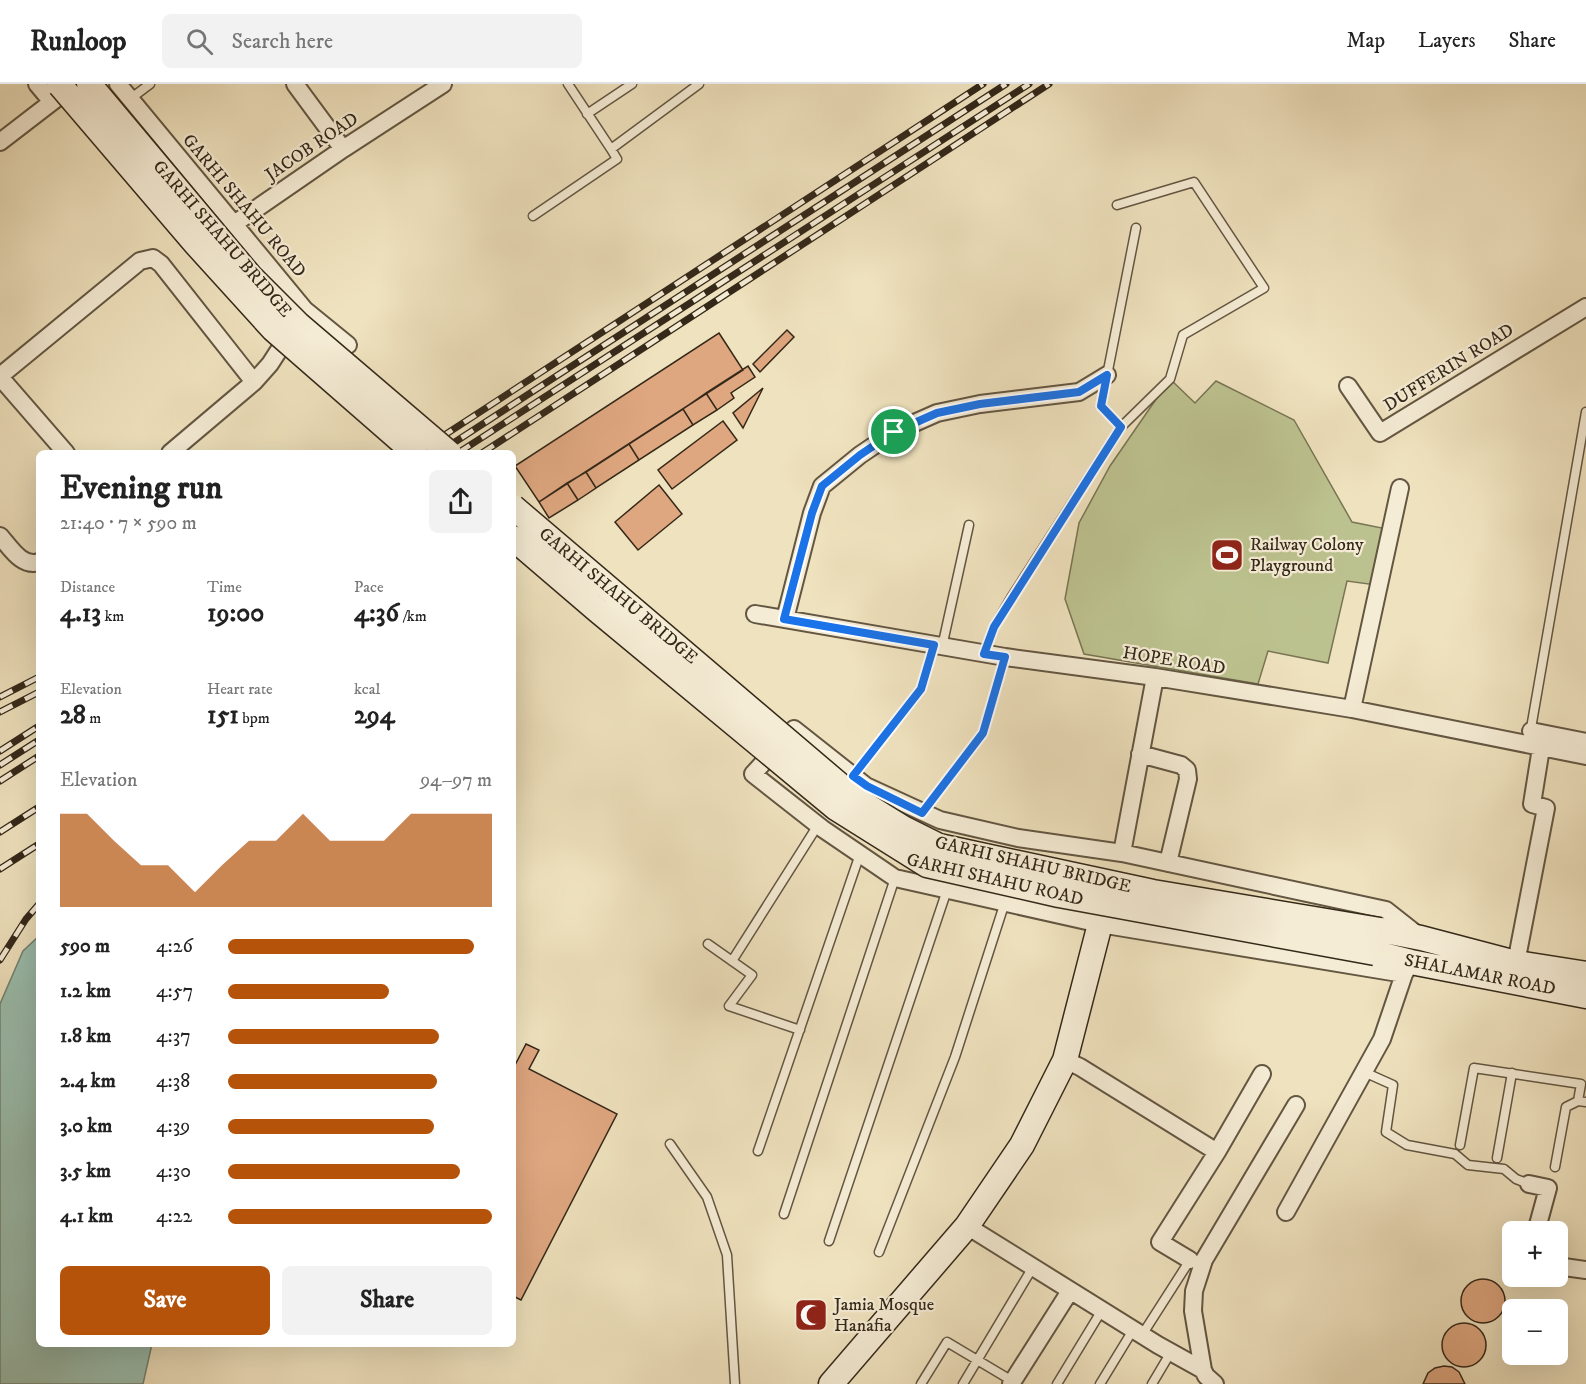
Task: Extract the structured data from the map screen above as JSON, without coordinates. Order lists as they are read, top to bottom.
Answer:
{
  "streets": {
    "main road": ["GARHI SHAHU BRIDGE", "SHALAMAR ROAD"],
    "street": [
      "JACOB ROAD",
      "GARHI SHAHU ROAD",
      "DUFFERIN ROAD",
      "HOPE ROAD"
    ]
  },
  "crossings": [
    ["JACOB ROAD", "GARHI SHAHU ROAD"],
    ["GARHI SHAHU ROAD", "SHALAMAR ROAD"],
    ["GARHI SHAHU BRIDGE", "SHALAMAR ROAD"]
  ],
  "places": {
    "sports": ["Railway Colony Playground"],
    "mosque": ["Jamia Mosque Hanafia"]
  },
  "page": {
    "header": "Runloop",
    "search": "Search here",
    "nav": ["Map", "Layers", "Share"],
    "heading": ["Evening run", "21:40 · 7 × 590 m"],
    "stats": [
      ["Distance", "4.13 km"],
      ["Time", "19:00"],
      ["Pace", "4:36 /km"],
      ["Elevation", "28 m"],
      ["Heart rate", "151 bpm"],
      ["kcal", "294"]
    ],
    "chart": ["Elevation", "94–97 m"],
    "list": [
      {
        "name": "590 m",
        "note": "4:26"
      },
      {
        "name": "1.2 km",
        "note": "4:57"
      },
      {
        "name": "1.8 km",
        "note": "4:37"
      },
      {
        "name": "2.4 km",
        "note": "4:38"
      },
      {
        "name": "3.0 km",
        "note": "4:39"
      },
      {
        "name": "3.5 km",
        "note": "4:30"
      },
      {
        "name": "4.1 km",
        "note": "4:22"
      }
    ],
    "map_buttons": ["+", "−"],
    "buttons": ["Save", "Share"]
  }
}
